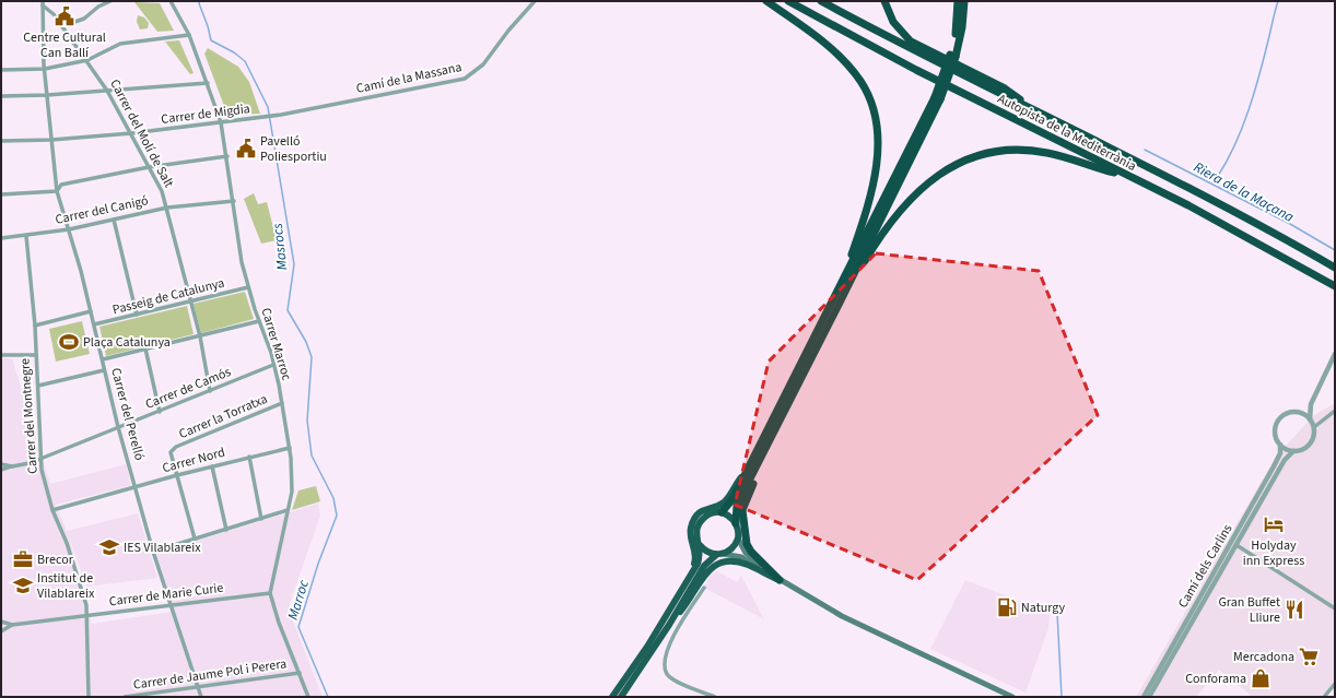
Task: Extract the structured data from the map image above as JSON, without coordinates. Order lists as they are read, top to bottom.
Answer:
{
  "streets": {
    "highway": ["Autopista de la Mediterrània"],
    "street": [
      "Camí de la Massana",
      "Carrer de Migdia",
      "Carrer del Molí de Salt",
      "Carrer del Canigó",
      "Passeig de Catalunya",
      "Carrer Marroc",
      "Carrer de Camós",
      "Carrer del Perelló",
      "Carrer del Montnegre",
      "Carrer la Torratxa",
      "Carrer Nord",
      "Camí dels Carlins",
      "Carrer de Marie Curie",
      "Carrer de Jaume Pol i Perera"
    ]
  },
  "crossings": [
    ["Camí de la Massana", "Carrer de Migdia"],
    ["Carrer de Migdia", "Carrer del Molí de Salt"],
    ["Carrer de Migdia", "Carrer Marroc"],
    ["Carrer de Migdia", "Carrer del Perelló"],
    ["Carrer del Molí de Salt", "Carrer del Canigó"],
    ["Carrer del Molí de Salt", "Passeig de Catalunya"],
    ["Carrer del Molí de Salt", "Carrer de Camós"],
    ["Carrer del Molí de Salt", "Carrer del Perelló"],
    ["Carrer del Canigó", "Carrer Marroc"],
    ["Carrer del Canigó", "Carrer del Perelló"],
    ["Carrer del Canigó", "Carrer del Montnegre"],
    ["Passeig de Catalunya", "Carrer Marroc"],
    ["Passeig de Catalunya", "Carrer del Perelló"],
    ["Carrer Marroc", "Carrer de Camós"],
    ["Carrer Marroc", "Carrer la Torratxa"],
    ["Carrer Marroc", "Carrer Nord"],
    ["Carrer Marroc", "Carrer de Marie Curie"],
    ["Carrer Marroc", "Carrer de Jaume Pol i Perera"],
    ["Carrer de Camós", "Carrer del Perelló"],
    ["Carrer de Camós", "Carrer del Montnegre"],
    ["Carrer del Perelló", "Carrer Nord"],
    ["Carrer del Perelló", "Carrer de Marie Curie"],
    ["Carrer del Perelló", "Carrer de Jaume Pol i Perera"],
    ["Carrer del Montnegre", "Carrer Nord"],
    ["Carrer del Montnegre", "Carrer de Marie Curie"],
    ["Carrer la Torratxa", "Carrer Nord"]
  ],
  "water": ["Riera de la Maçana", "Masrocs", "Marroc"],
  "places": {
    "public building": ["Centre Cultural Can Ballí", "Pavelló Poliesportiu"],
    "sports": ["Plaça Catalunya"],
    "hotel": ["Holyday inn Express"],
    "school or university": ["IES Vilablareix", "Institut de Vilablareix"],
    "office": ["Brecor"],
    "fuel station": ["Naturgy"],
    "restaurant": ["Gran Buffet Lliure"],
    "supermarket": ["Mercadona"],
    "shop": ["Conforama"]
  }
}
